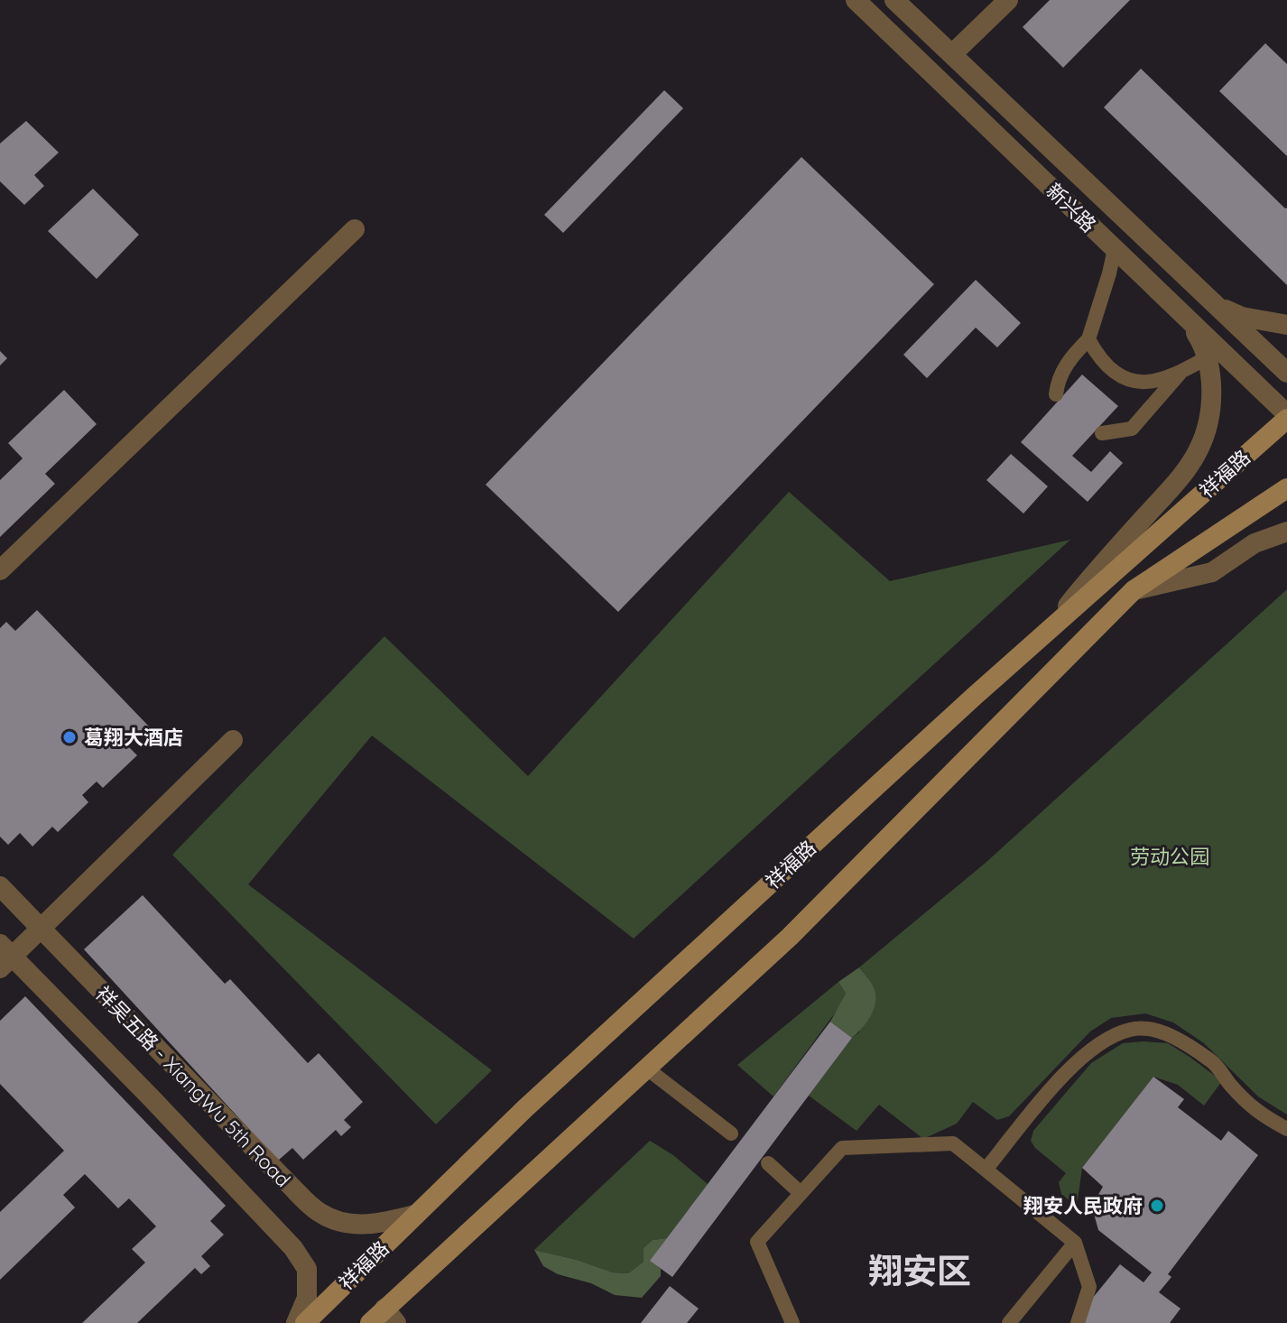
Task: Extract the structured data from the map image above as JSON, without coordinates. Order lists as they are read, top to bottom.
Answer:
{
  "streets": {
    "main road": ["祥福路"],
    "street": ["新兴路", "祥吴五路 - XiangWu 5th Road"]
  },
  "crossings": [
    ["新兴路", "祥福路"],
    ["祥福路", "祥吴五路 - XiangWu 5th Road"]
  ],
  "districts": ["翔安区"],
  "parks": ["劳动公园"],
  "places": ["葛翔大酒店", "翔安人民政府"]
}
